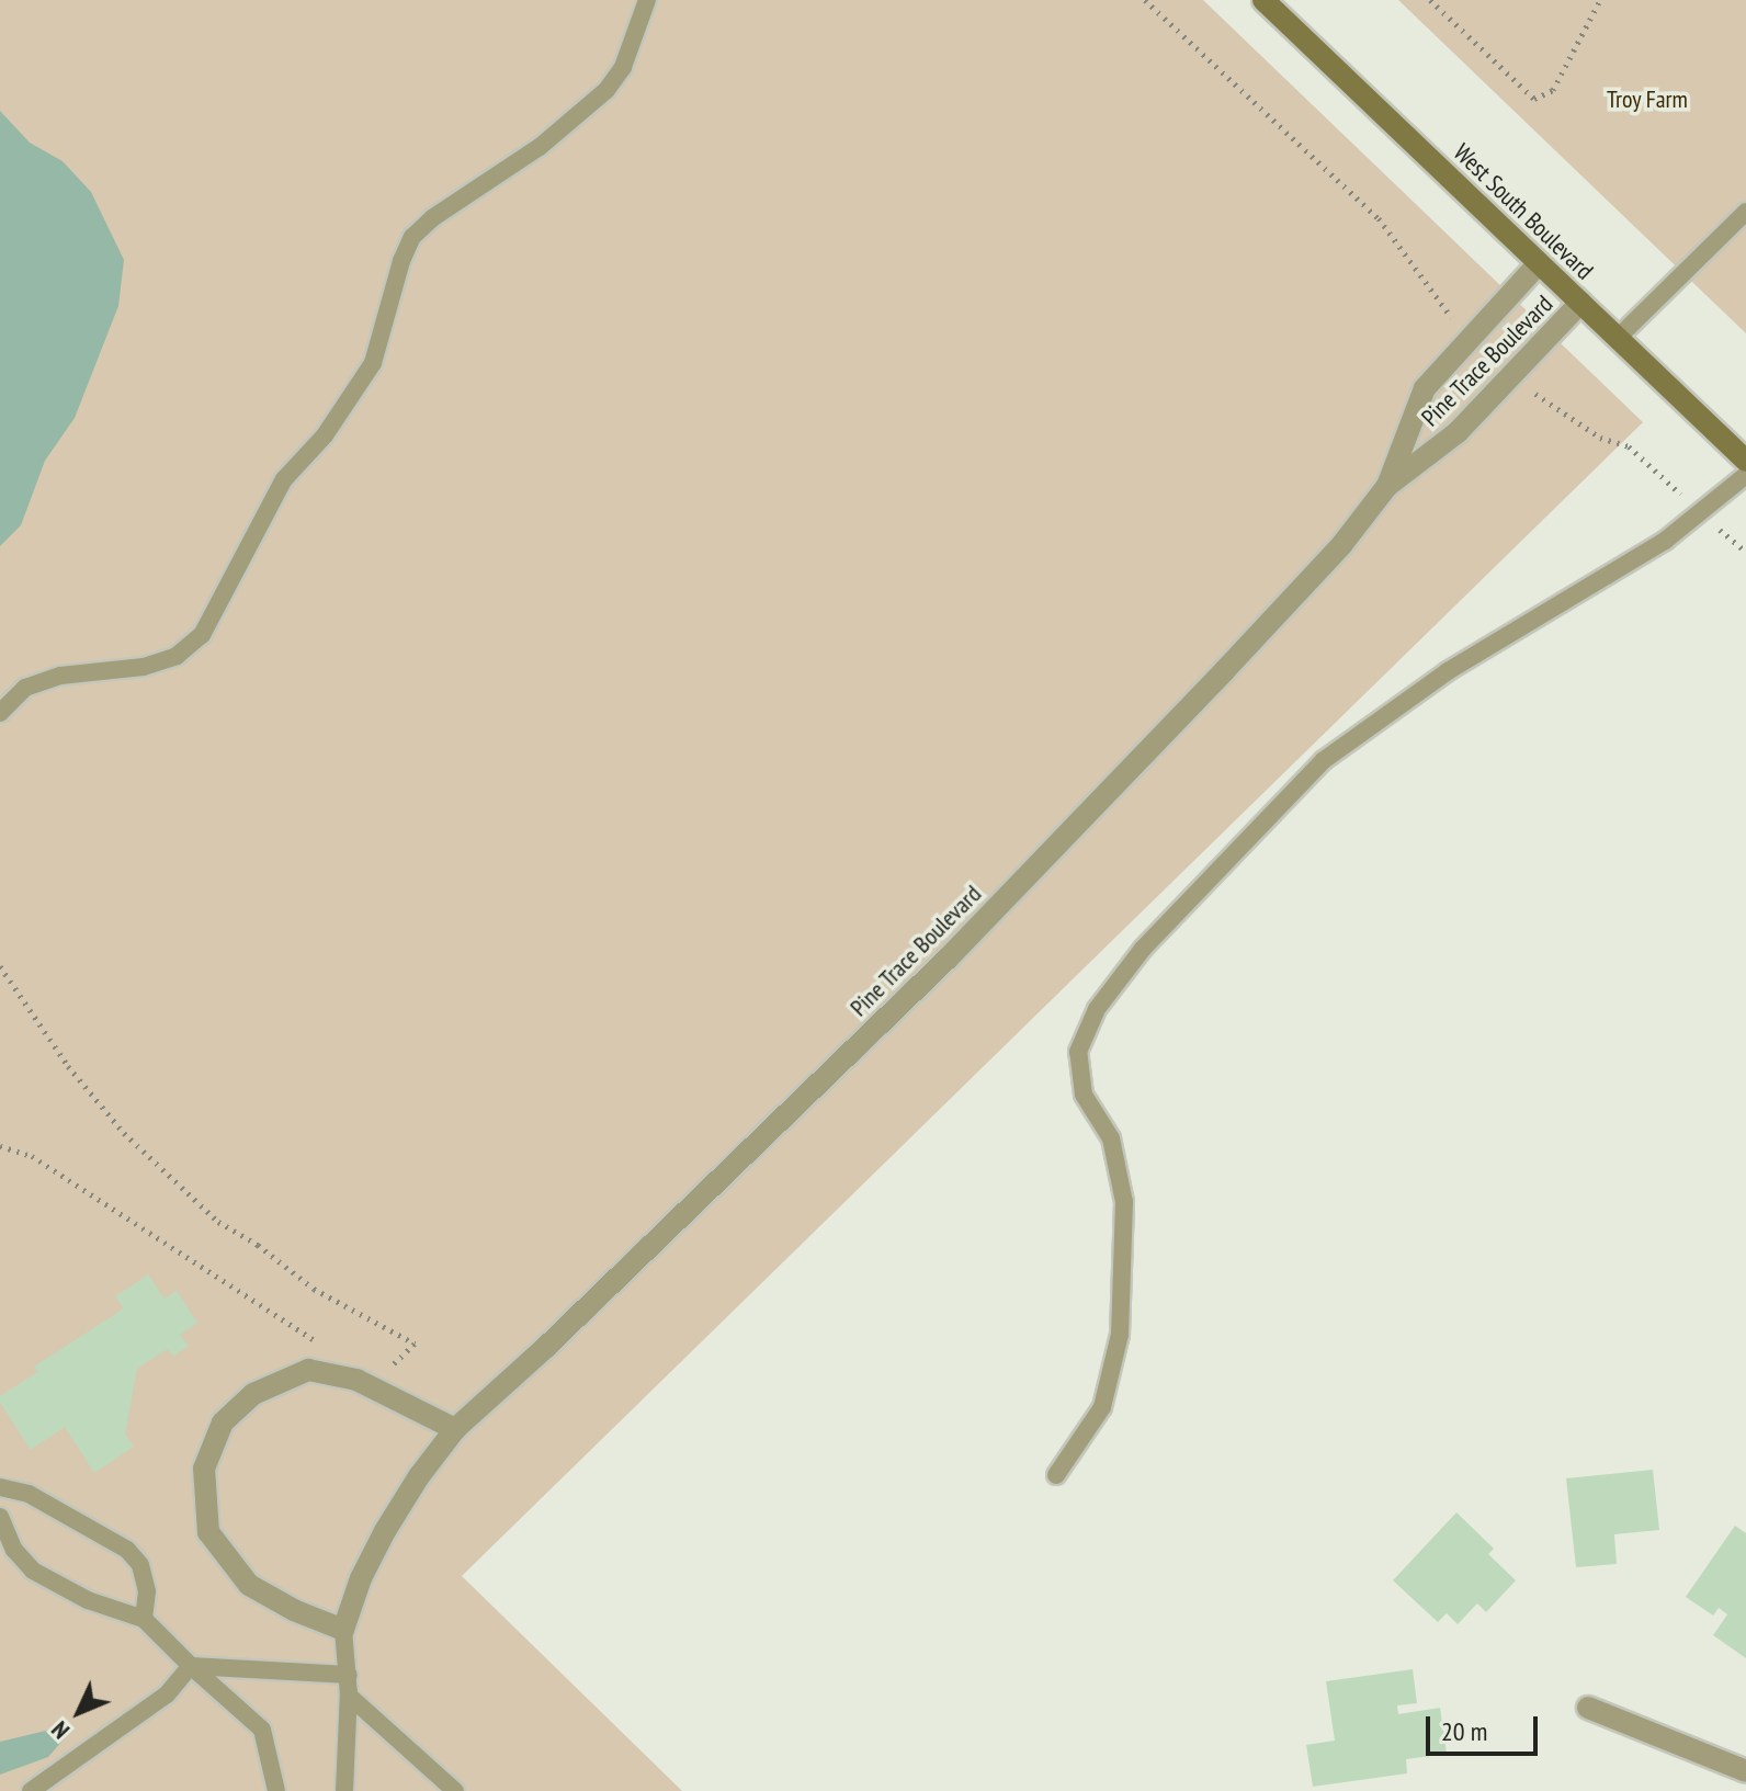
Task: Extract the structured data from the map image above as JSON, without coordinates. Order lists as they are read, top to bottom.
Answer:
{
  "streets": {
    "main road": ["West South Boulevard"],
    "street": ["Pine Trace Boulevard"]
  },
  "crossings": [
    ["West South Boulevard", "Pine Trace Boulevard"]
  ],
  "parks": ["Troy Farm"],
  "scale_bar": "20 m",
  "north": "bottom left"
}
